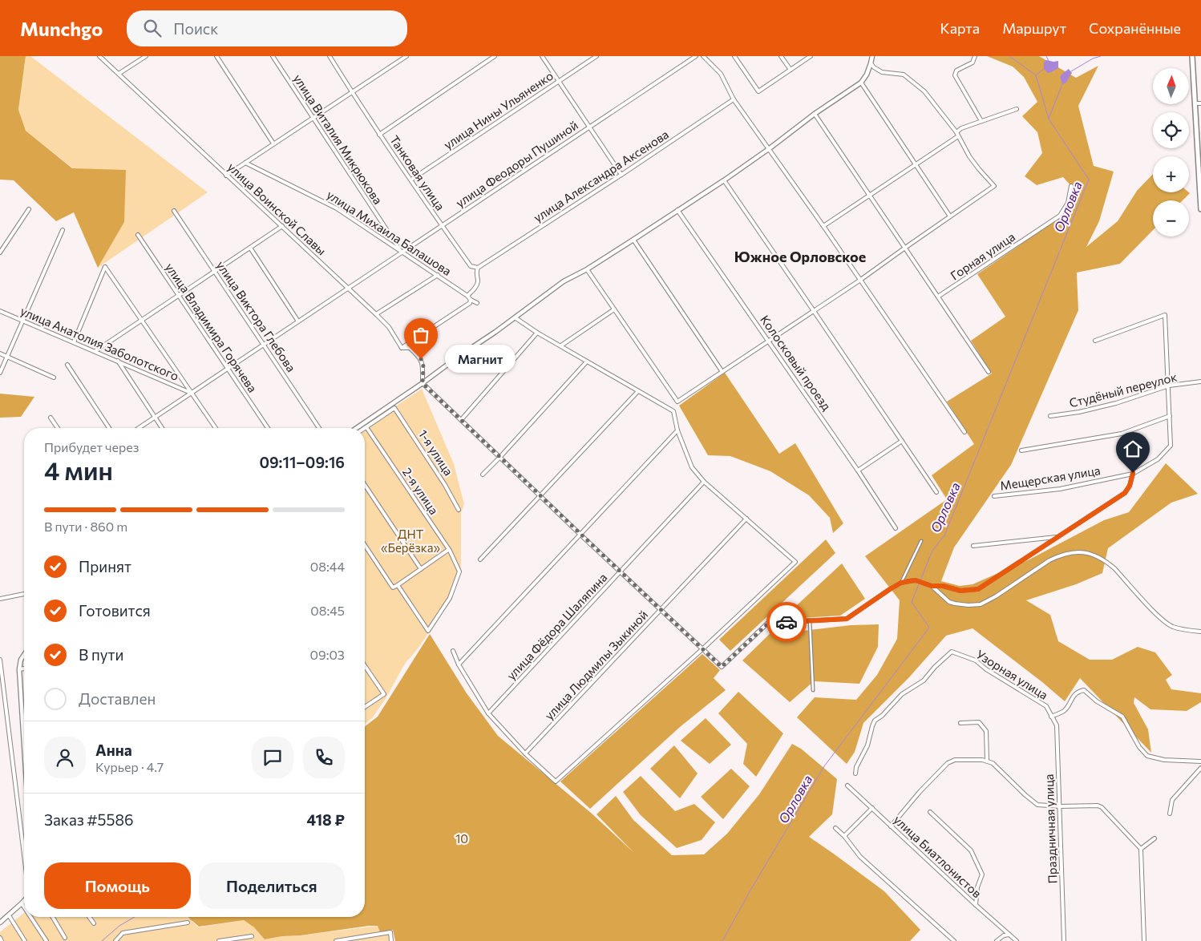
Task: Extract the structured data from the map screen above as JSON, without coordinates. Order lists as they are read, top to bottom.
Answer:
{
  "streets": {
    "street": [
      "улица Нины Ульяненко",
      "улица Виталия Микрюкова",
      "улица Феодоры Пушиной",
      "Танковая улица",
      "улица Александра Аксенова",
      "улица Воинской Славы",
      "улица Михаила Балашова",
      "Горная улица",
      "улица Виктора Глебова",
      "улица Владимира Горячева",
      "улица Анатолия Заболотского",
      "Колосковый проезд",
      "Студёный переулок",
      "1-я улица",
      "Мещерская улица",
      "2-я улица",
      "улица Фёдора Шаляпина",
      "улица Людмилы Зыкиной",
      "Узорная улица",
      "Праздничная улица",
      "улица Биатлонистов"
    ]
  },
  "crossings": [
    ["улица Нины Ульяненко", "Танковая улица"],
    ["улица Виталия Микрюкова", "улица Феодоры Пушиной"],
    ["улица Виталия Микрюкова", "улица Михаила Балашова"],
    ["улица Феодоры Пушиной", "Танковая улица"],
    ["улица Феодоры Пушиной", "улица Воинской Славы"],
    ["улица Феодоры Пушиной", "улица Михаила Балашова"],
    ["улица Феодоры Пушиной", "улица Виктора Глебова"],
    ["улица Феодоры Пушиной", "улица Владимира Горячева"],
    ["улица Феодоры Пушиной", "улица Анатолия Заболотского"],
    ["Танковая улица", "улица Александра Аксенова"],
    ["1-я улица", "2-я улица"],
    ["Узорная улица", "Праздничная улица"]
  ],
  "districts": ["Южное Орловское"],
  "water": ["Орловка"],
  "parks": ["ДНТ «Берёзка»", "10"],
  "places": ["Магнит"],
  "north": "top",
  "page": {
    "header": "Munchgo",
    "search": "Поиск",
    "nav": ["Карта", "Маршрут", "Сохранённые"],
    "map_buttons": ["+", "−"],
    "bubble": "Магнит",
    "heading": ["4 мин", "Прибудет через", "09:11–09:16"],
    "panel": [
      "Анна",
      "Курьер · 4.7",
      "Заказ #5586",
      "418 ₽"
    ],
    "bar": "В пути · 860 m",
    "list": [
      ["Принят", "08:44"],
      ["Готовится", "08:45"],
      ["В пути", "09:03"],
      "Доставлен"
    ],
    "buttons": ["Помощь", "Поделиться"]
  }
}
